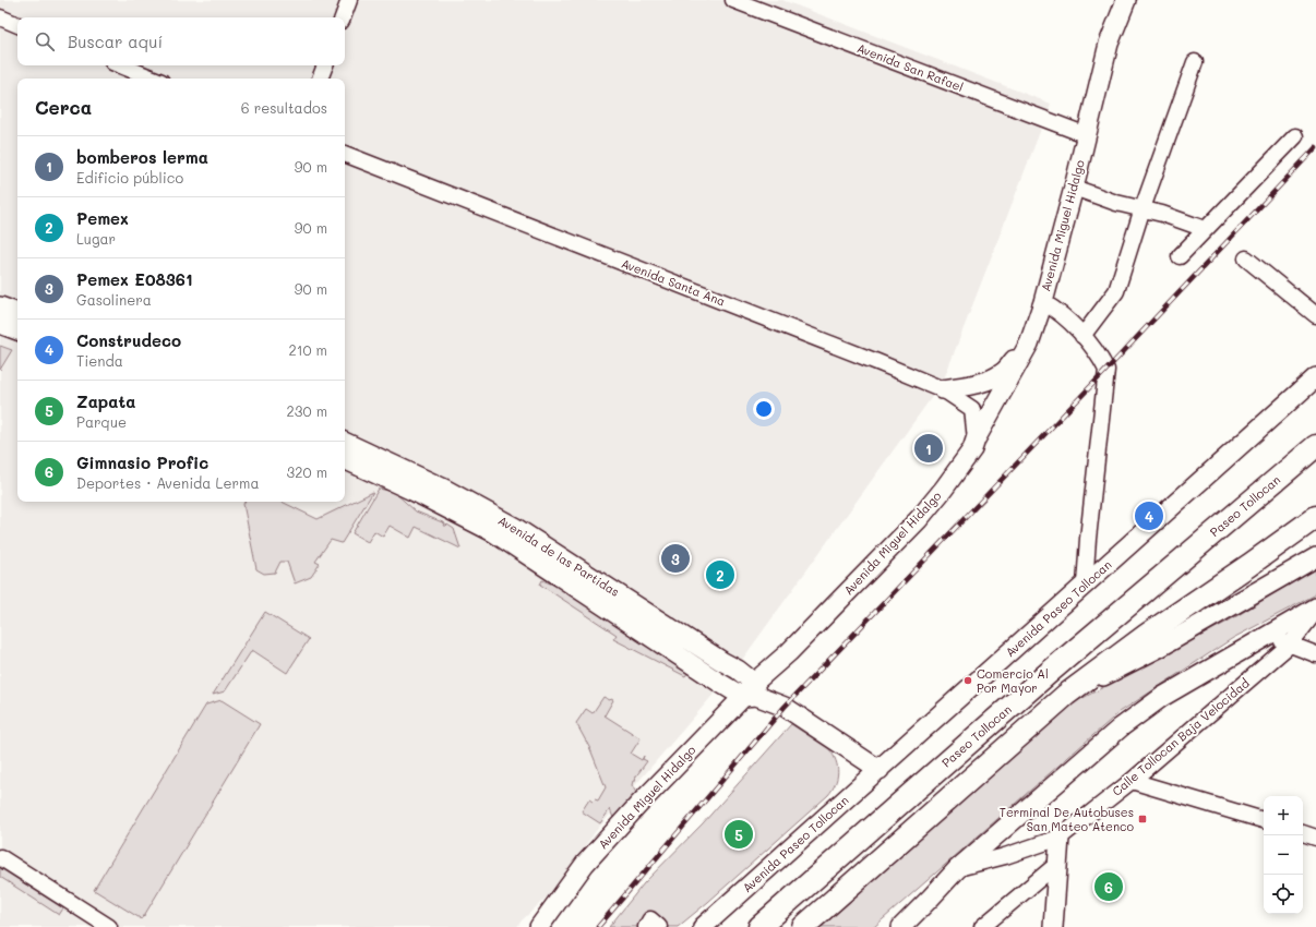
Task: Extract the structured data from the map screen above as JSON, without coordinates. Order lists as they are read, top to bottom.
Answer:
{
  "streets": {
    "highway": ["Paseo Tollocan"],
    "main road": ["Avenida Miguel Hidalgo", "Avenida de las Partidas", "Avenida Paseo Tollocan"],
    "street": ["Avenida San Rafael", "Avenida Santa Ana", "Calle Tollocan Baja Velocidad"]
  },
  "crossings": [
    ["Avenida San Rafael", "Avenida Miguel Hidalgo"],
    ["Avenida Miguel Hidalgo", "Avenida Santa Ana"],
    ["Avenida Miguel Hidalgo", "Avenida de las Partidas"],
    ["Avenida de las Partidas", "Avenida Paseo Tollocan"]
  ],
  "places": {
    "other": ["Comercio Al Por Mayor"],
    "transit": ["Terminal De Autobuses San Mateo Atenco"]
  },
  "page": {
    "search": "Buscar aquí",
    "heading": ["Cerca", "6 resultados"],
    "list": [
      {
        "mark": "1",
        "name": "bomberos lerma",
        "note": "Edificio público",
        "value": "90 m"
      },
      {
        "mark": "2",
        "name": "Pemex",
        "note": "Lugar",
        "value": "90 m"
      },
      {
        "mark": "3",
        "name": "Pemex E08361",
        "note": "Gasolinera",
        "value": "90 m"
      },
      {
        "mark": "4",
        "name": "Construdeco",
        "note": "Tienda",
        "value": "210 m"
      },
      {
        "mark": "5",
        "name": "Zapata",
        "note": "Parque",
        "value": "230 m"
      },
      {
        "mark": "6",
        "name": "Gimnasio Profic",
        "note": "Deportes · Avenida Lerma",
        "value": "320 m"
      }
    ],
    "pins": [
      "1",
      "4",
      "3",
      "2",
      "5",
      "6"
    ],
    "map_buttons": ["+", "−"]
  }
}
